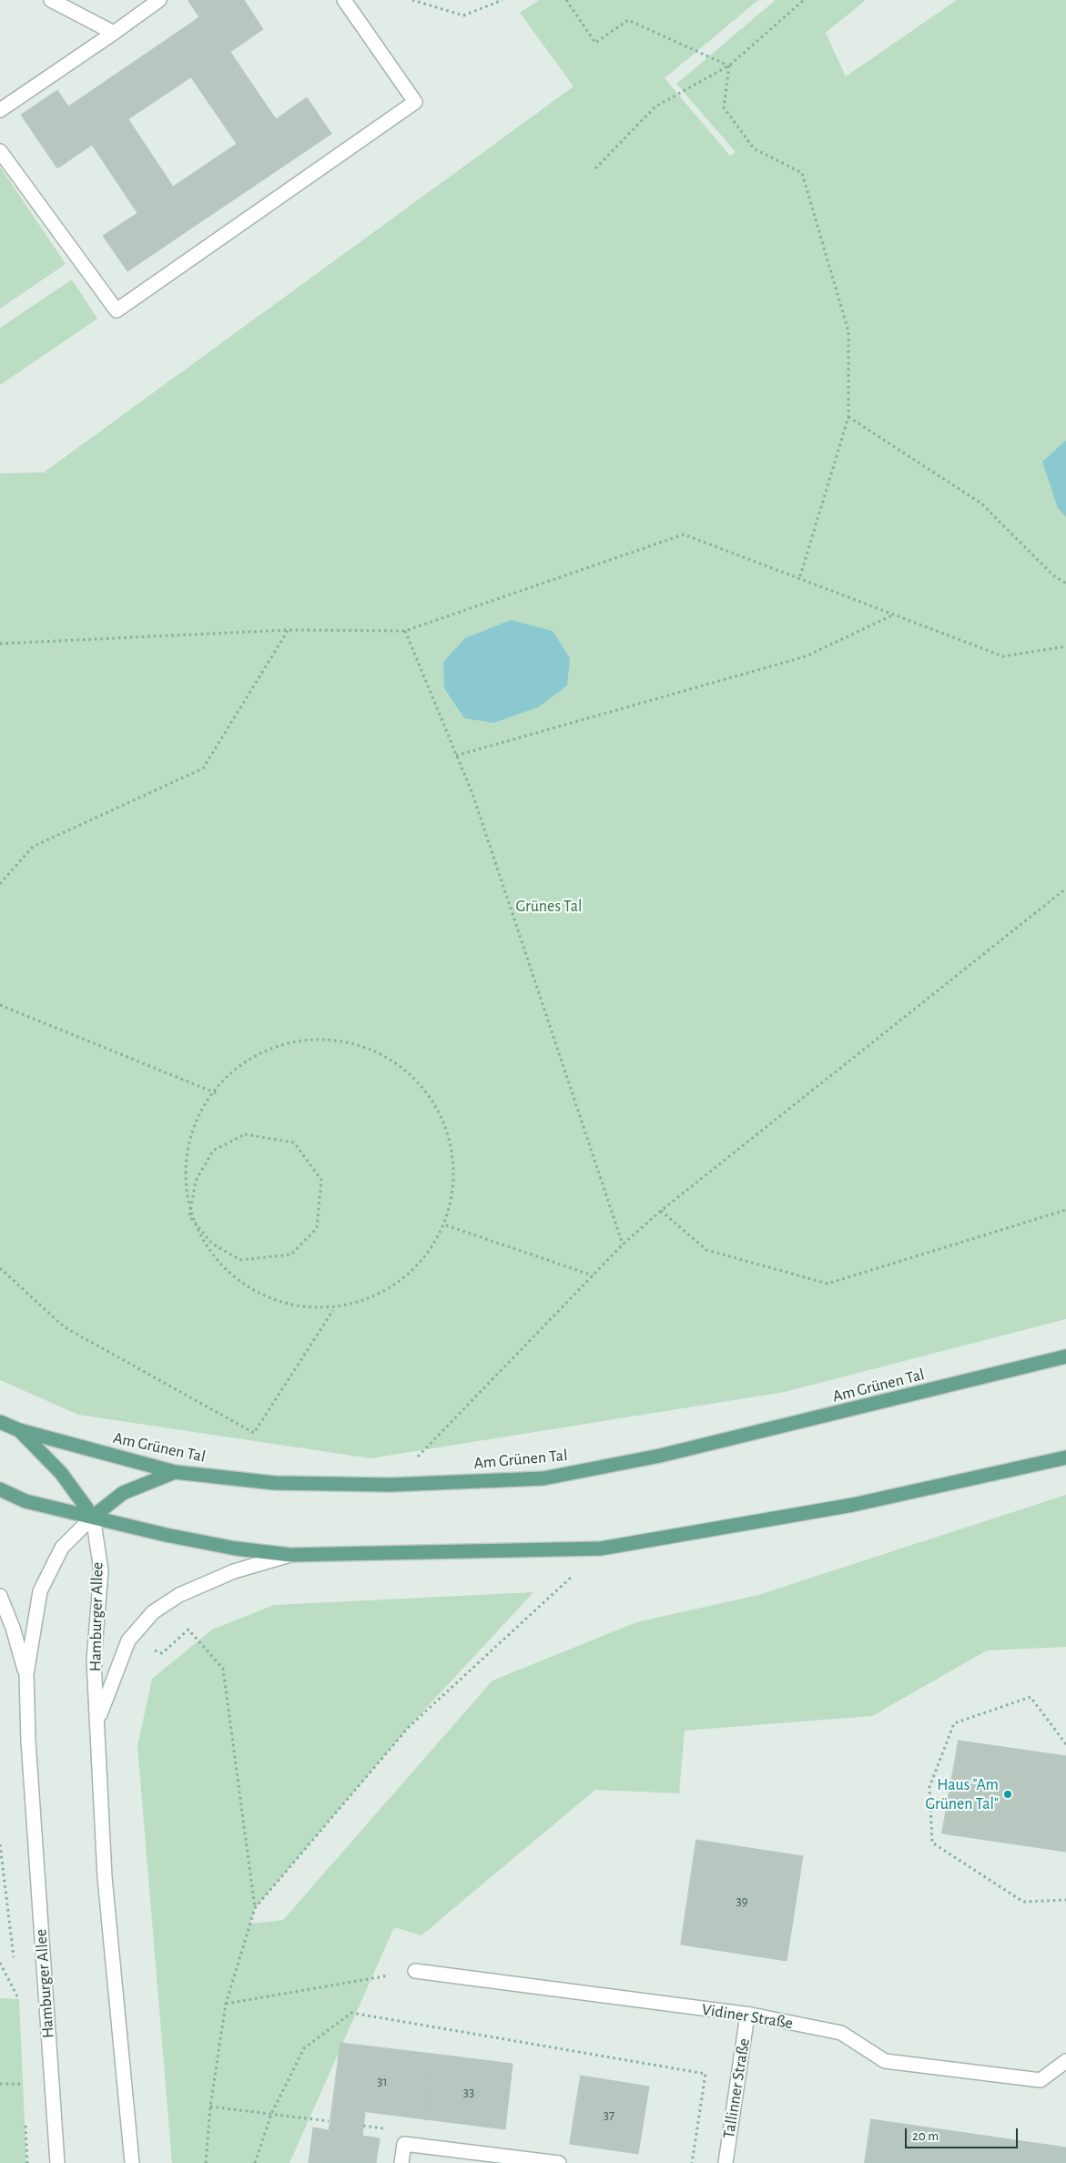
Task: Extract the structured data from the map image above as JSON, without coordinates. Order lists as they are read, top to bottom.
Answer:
{
  "streets": {
    "main road": ["Am Grünen Tal"],
    "street": ["Hamburger Allee", "Vidiner Straße", "Tallinner Straße"]
  },
  "crossings": [
    ["Vidiner Straße", "Tallinner Straße"]
  ],
  "parks": ["Grünes Tal"],
  "places": ["Haus \"Am Grünen Tal\""],
  "house_numbers": [
    "39",
    "31",
    "33",
    "37"
  ],
  "scale_bar": "20 m"
}
